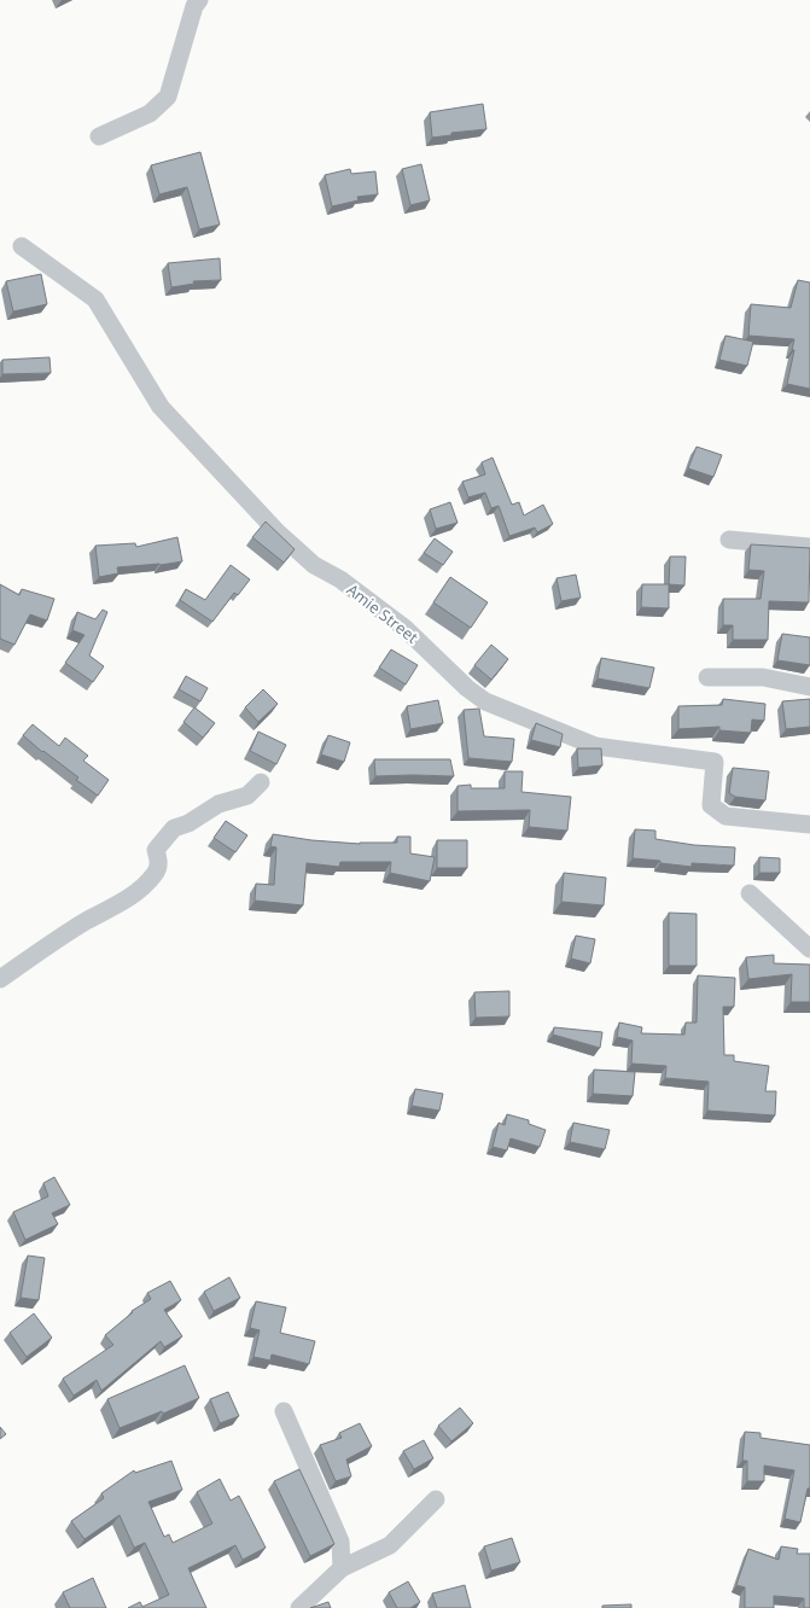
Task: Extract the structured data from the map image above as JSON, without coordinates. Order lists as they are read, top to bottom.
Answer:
{
  "streets": {
    "street": ["Amie Street"]
  }
}
